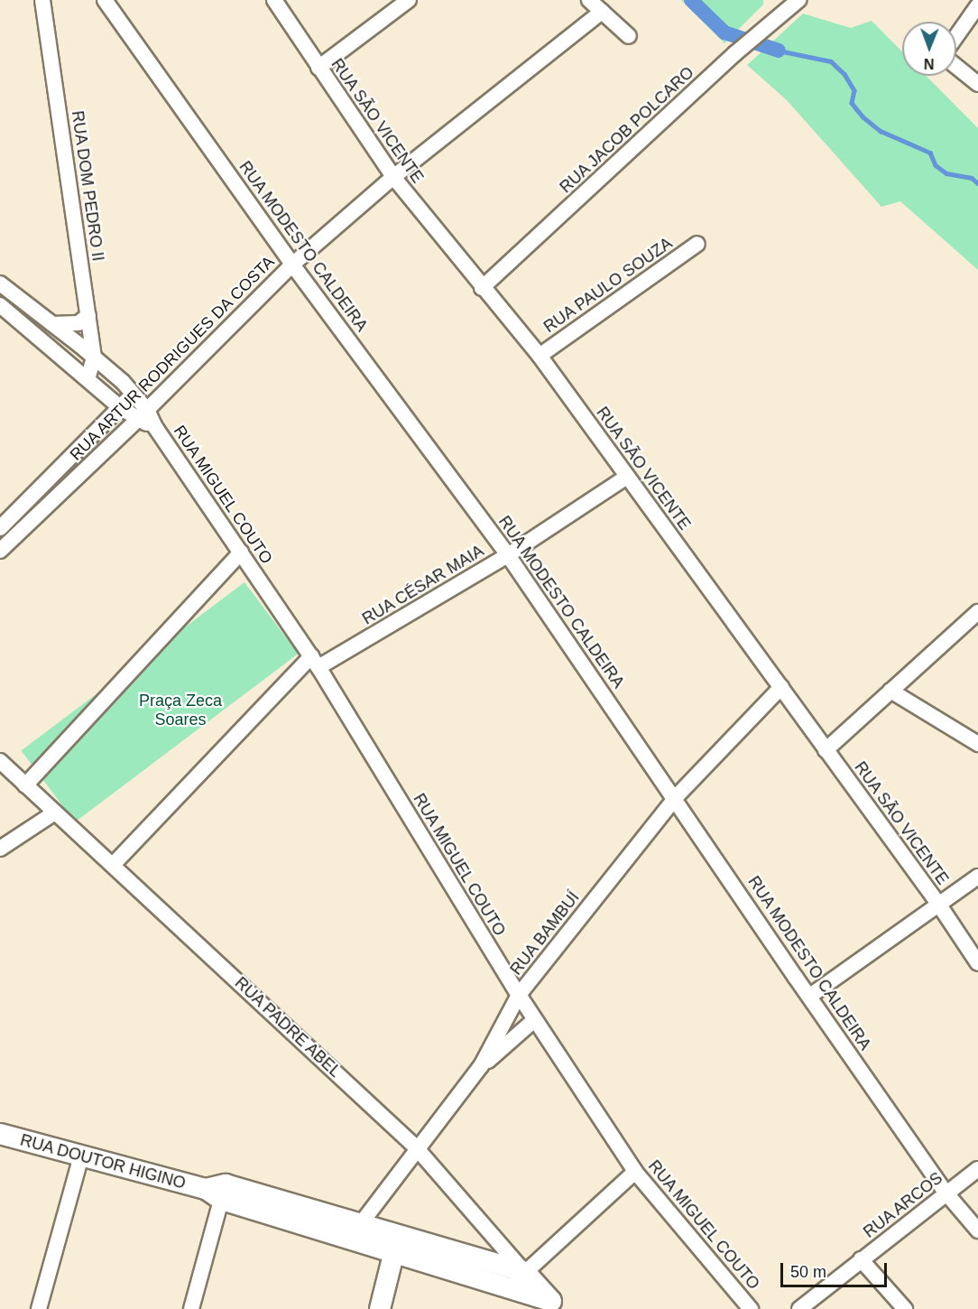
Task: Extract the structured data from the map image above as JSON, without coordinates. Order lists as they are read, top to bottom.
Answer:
{
  "streets": {
    "main road": ["RUA PADRE ABEL", "RUA DOUTOR HIGINO"],
    "street": [
      "RUA SÃO VICENTE",
      "RUA JACOB POLCARO",
      "RUA DOM PEDRO II",
      "RUA MODESTO CALDEIRA",
      "RUA PAULO SOUZA",
      "RUA ARTUR RODRIGUES DA COSTA",
      "RUA MIGUEL COUTO",
      "RUA CÉSAR MAIA",
      "RUA BAMBUÍ",
      "RUA ARCOS"
    ]
  },
  "crossings": [
    ["RUA SÃO VICENTE", "RUA JACOB POLCARO"],
    ["RUA SÃO VICENTE", "RUA PAULO SOUZA"],
    ["RUA SÃO VICENTE", "RUA ARTUR RODRIGUES DA COSTA"],
    ["RUA SÃO VICENTE", "RUA CÉSAR MAIA"],
    ["RUA SÃO VICENTE", "RUA BAMBUÍ"],
    ["RUA DOM PEDRO II", "RUA MIGUEL COUTO"],
    ["RUA MODESTO CALDEIRA", "RUA ARTUR RODRIGUES DA COSTA"],
    ["RUA MODESTO CALDEIRA", "RUA CÉSAR MAIA"],
    ["RUA MODESTO CALDEIRA", "RUA BAMBUÍ"],
    ["RUA MODESTO CALDEIRA", "RUA ARCOS"],
    ["RUA ARTUR RODRIGUES DA COSTA", "RUA MIGUEL COUTO"],
    ["RUA MIGUEL COUTO", "RUA CÉSAR MAIA"],
    ["RUA MIGUEL COUTO", "RUA BAMBUÍ"],
    ["RUA BAMBUÍ", "RUA PADRE ABEL"],
    ["RUA BAMBUÍ", "RUA DOUTOR HIGINO"],
    ["RUA PADRE ABEL", "RUA DOUTOR HIGINO"]
  ],
  "parks": ["Praça Zeca Soares"],
  "scale_bar": "50 m",
  "north": "bottom"
}
